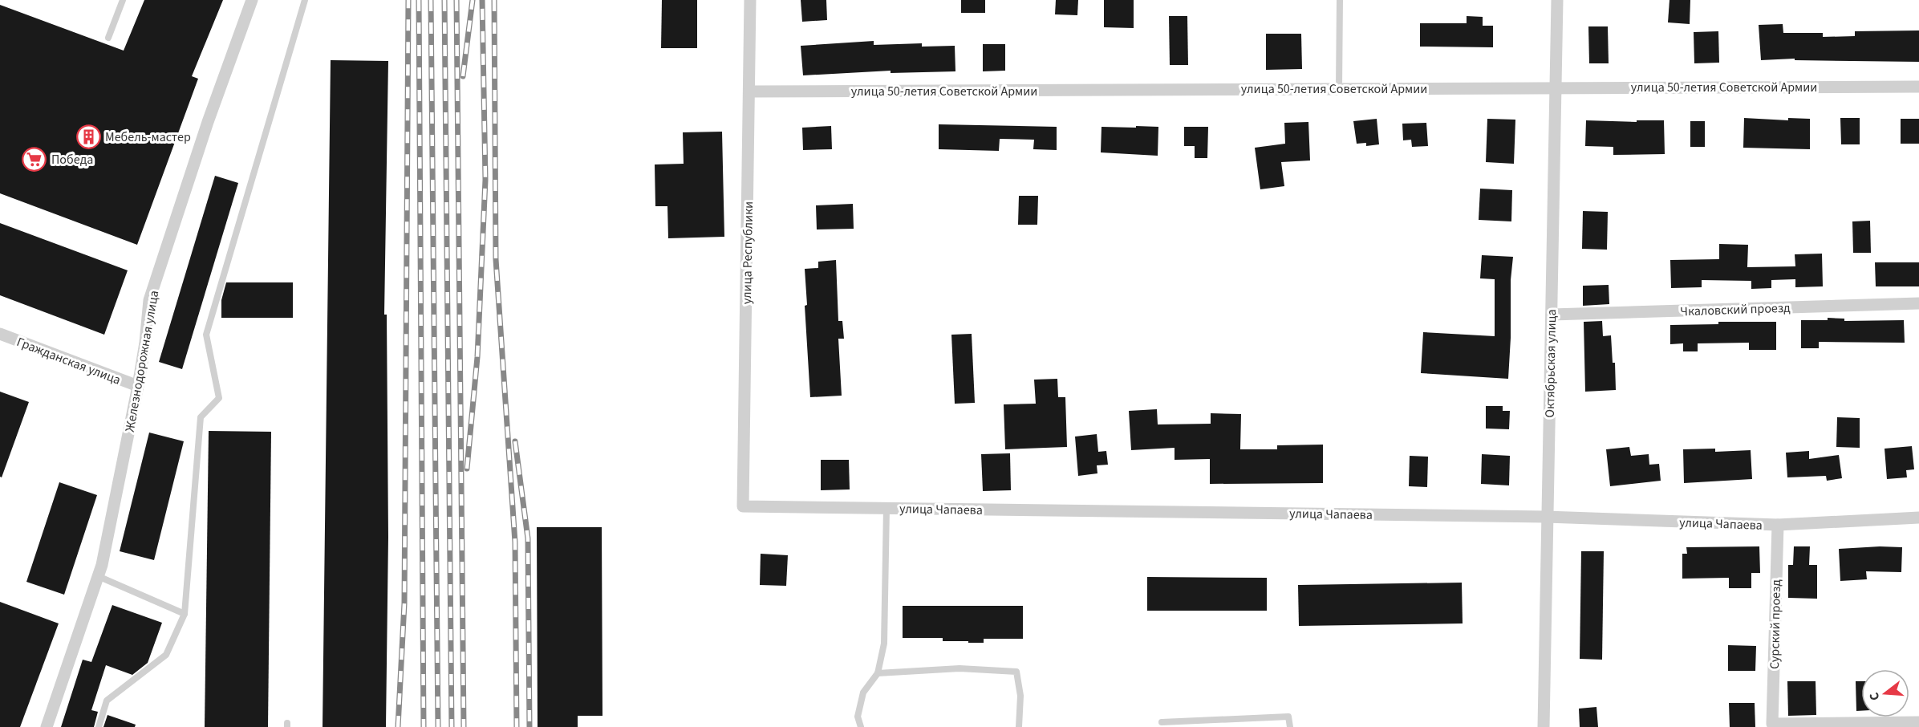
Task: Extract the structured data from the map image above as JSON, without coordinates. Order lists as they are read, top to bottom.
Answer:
{
  "streets": {
    "street": [
      "улица 50-летия Советской Армии",
      "улица Республики",
      "Чкаловский проезд",
      "Гражданская улица",
      "Железнодорожная улица",
      "Октябрьская улица",
      "улица Чапаева",
      "Сурский проезд"
    ]
  },
  "crossings": [
    ["улица 50-летия Советской Армии", "улица Республики"],
    ["улица 50-летия Советской Армии", "Октябрьская улица"],
    ["улица Республики", "улица Чапаева"],
    ["Чкаловский проезд", "Октябрьская улица"],
    ["Гражданская улица", "Железнодорожная улица"],
    ["Октябрьская улица", "улица Чапаева"],
    ["улица Чапаева", "Сурский проезд"]
  ],
  "places": {
    "building": ["Мебель-мастер"],
    "supermarket": ["Победа"]
  },
  "north": "left"
}
